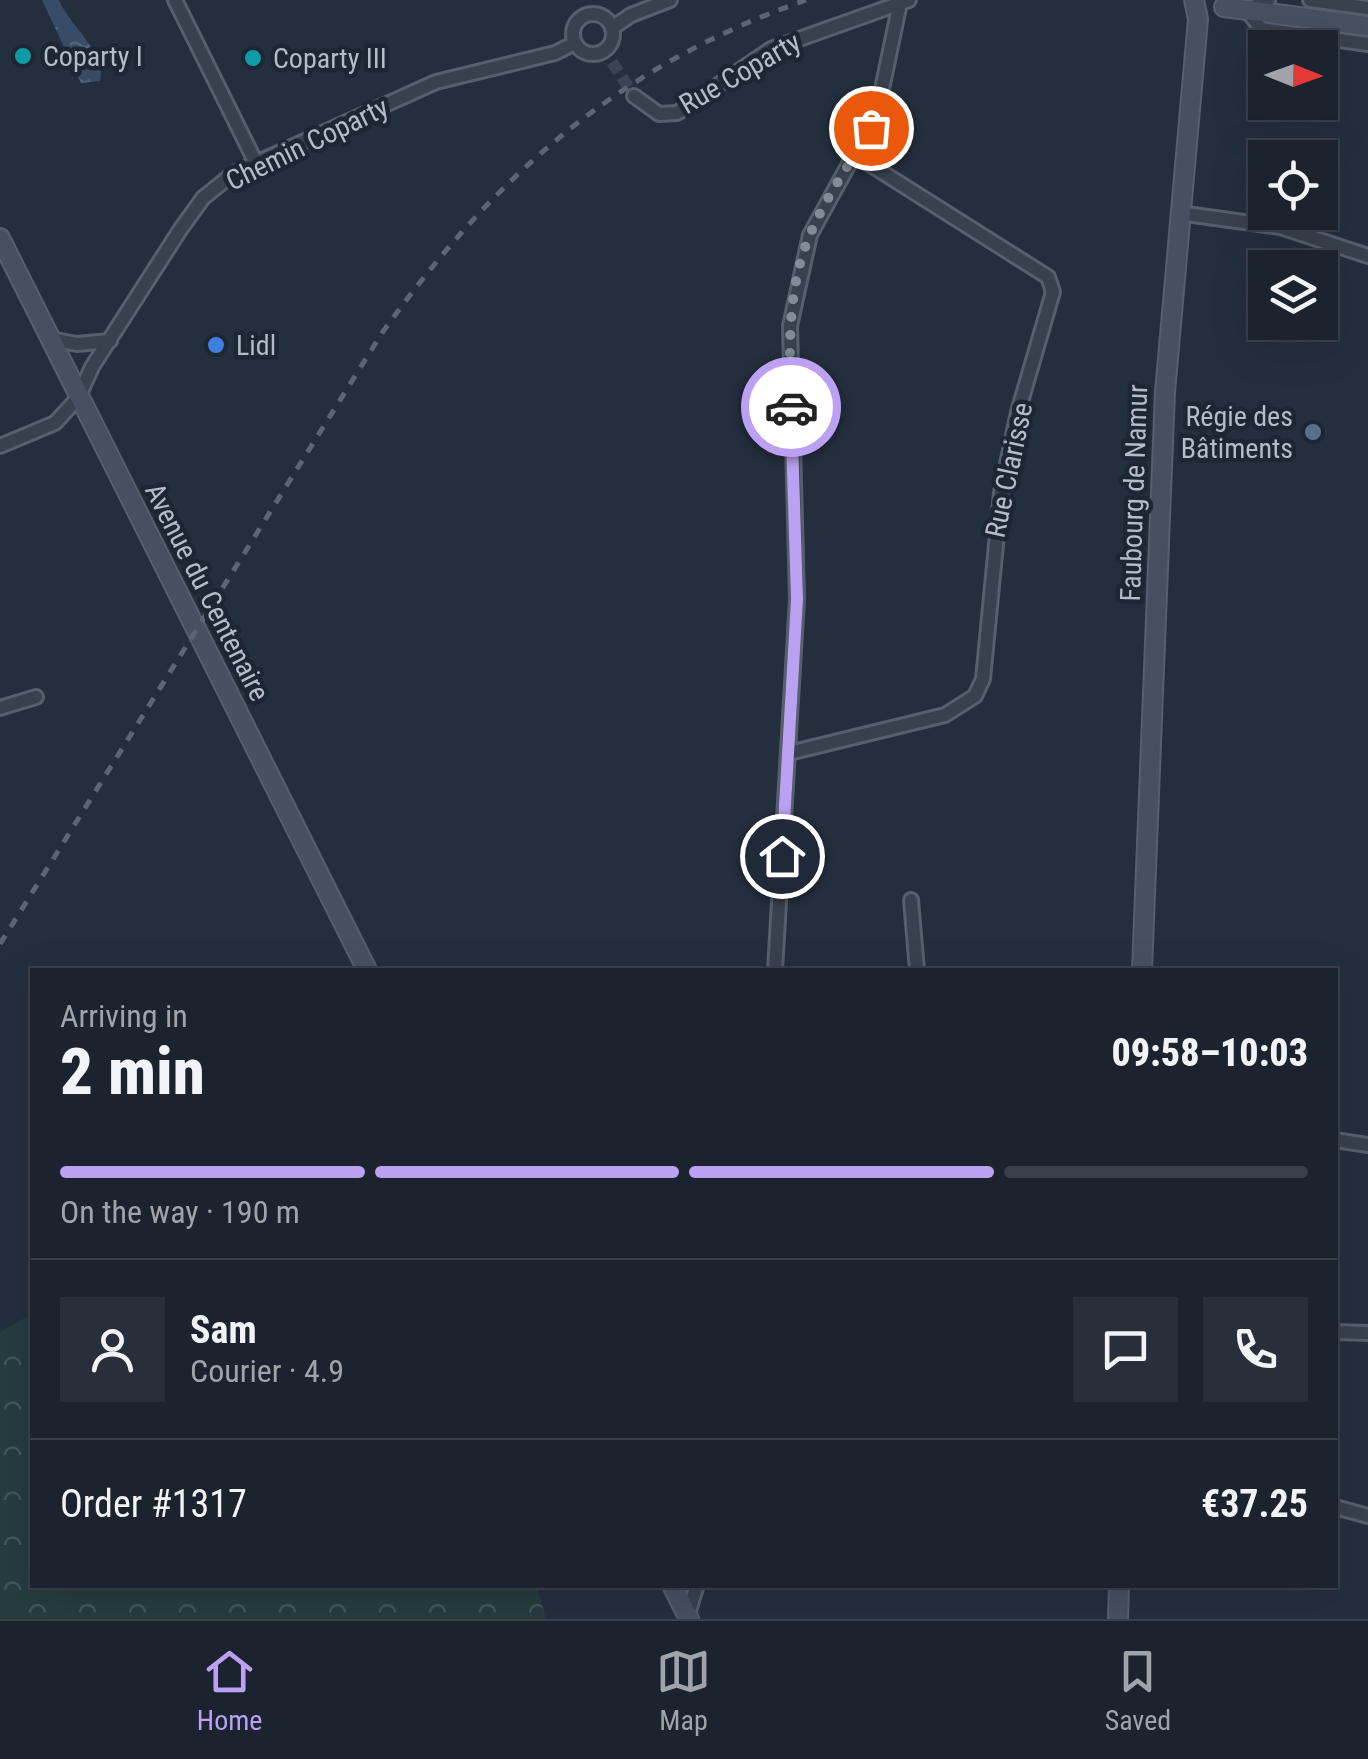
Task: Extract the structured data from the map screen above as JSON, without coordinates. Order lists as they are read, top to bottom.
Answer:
{
  "streets": {
    "street": [
      "Rue Coparty",
      "Chemin Coparty",
      "Rue Clarisse",
      "Faubourg de Namur",
      "Avenue du Centenaire"
    ]
  },
  "crossings": [
    ["Chemin Coparty", "Avenue du Centenaire"]
  ],
  "places": [
    "Coparty I",
    "Coparty III",
    "Lidl",
    "Régie des Bâtiments"
  ],
  "north": "right",
  "page": {
    "heading": ["2 min", "Arriving in", "09:58–10:03"],
    "panel": [
      "Sam",
      "Courier · 4.9",
      "Order #1317",
      "€37.25"
    ],
    "bar": "On the way · 190 m",
    "tabs": ["Home", "Map", "Saved"]
  }
}
